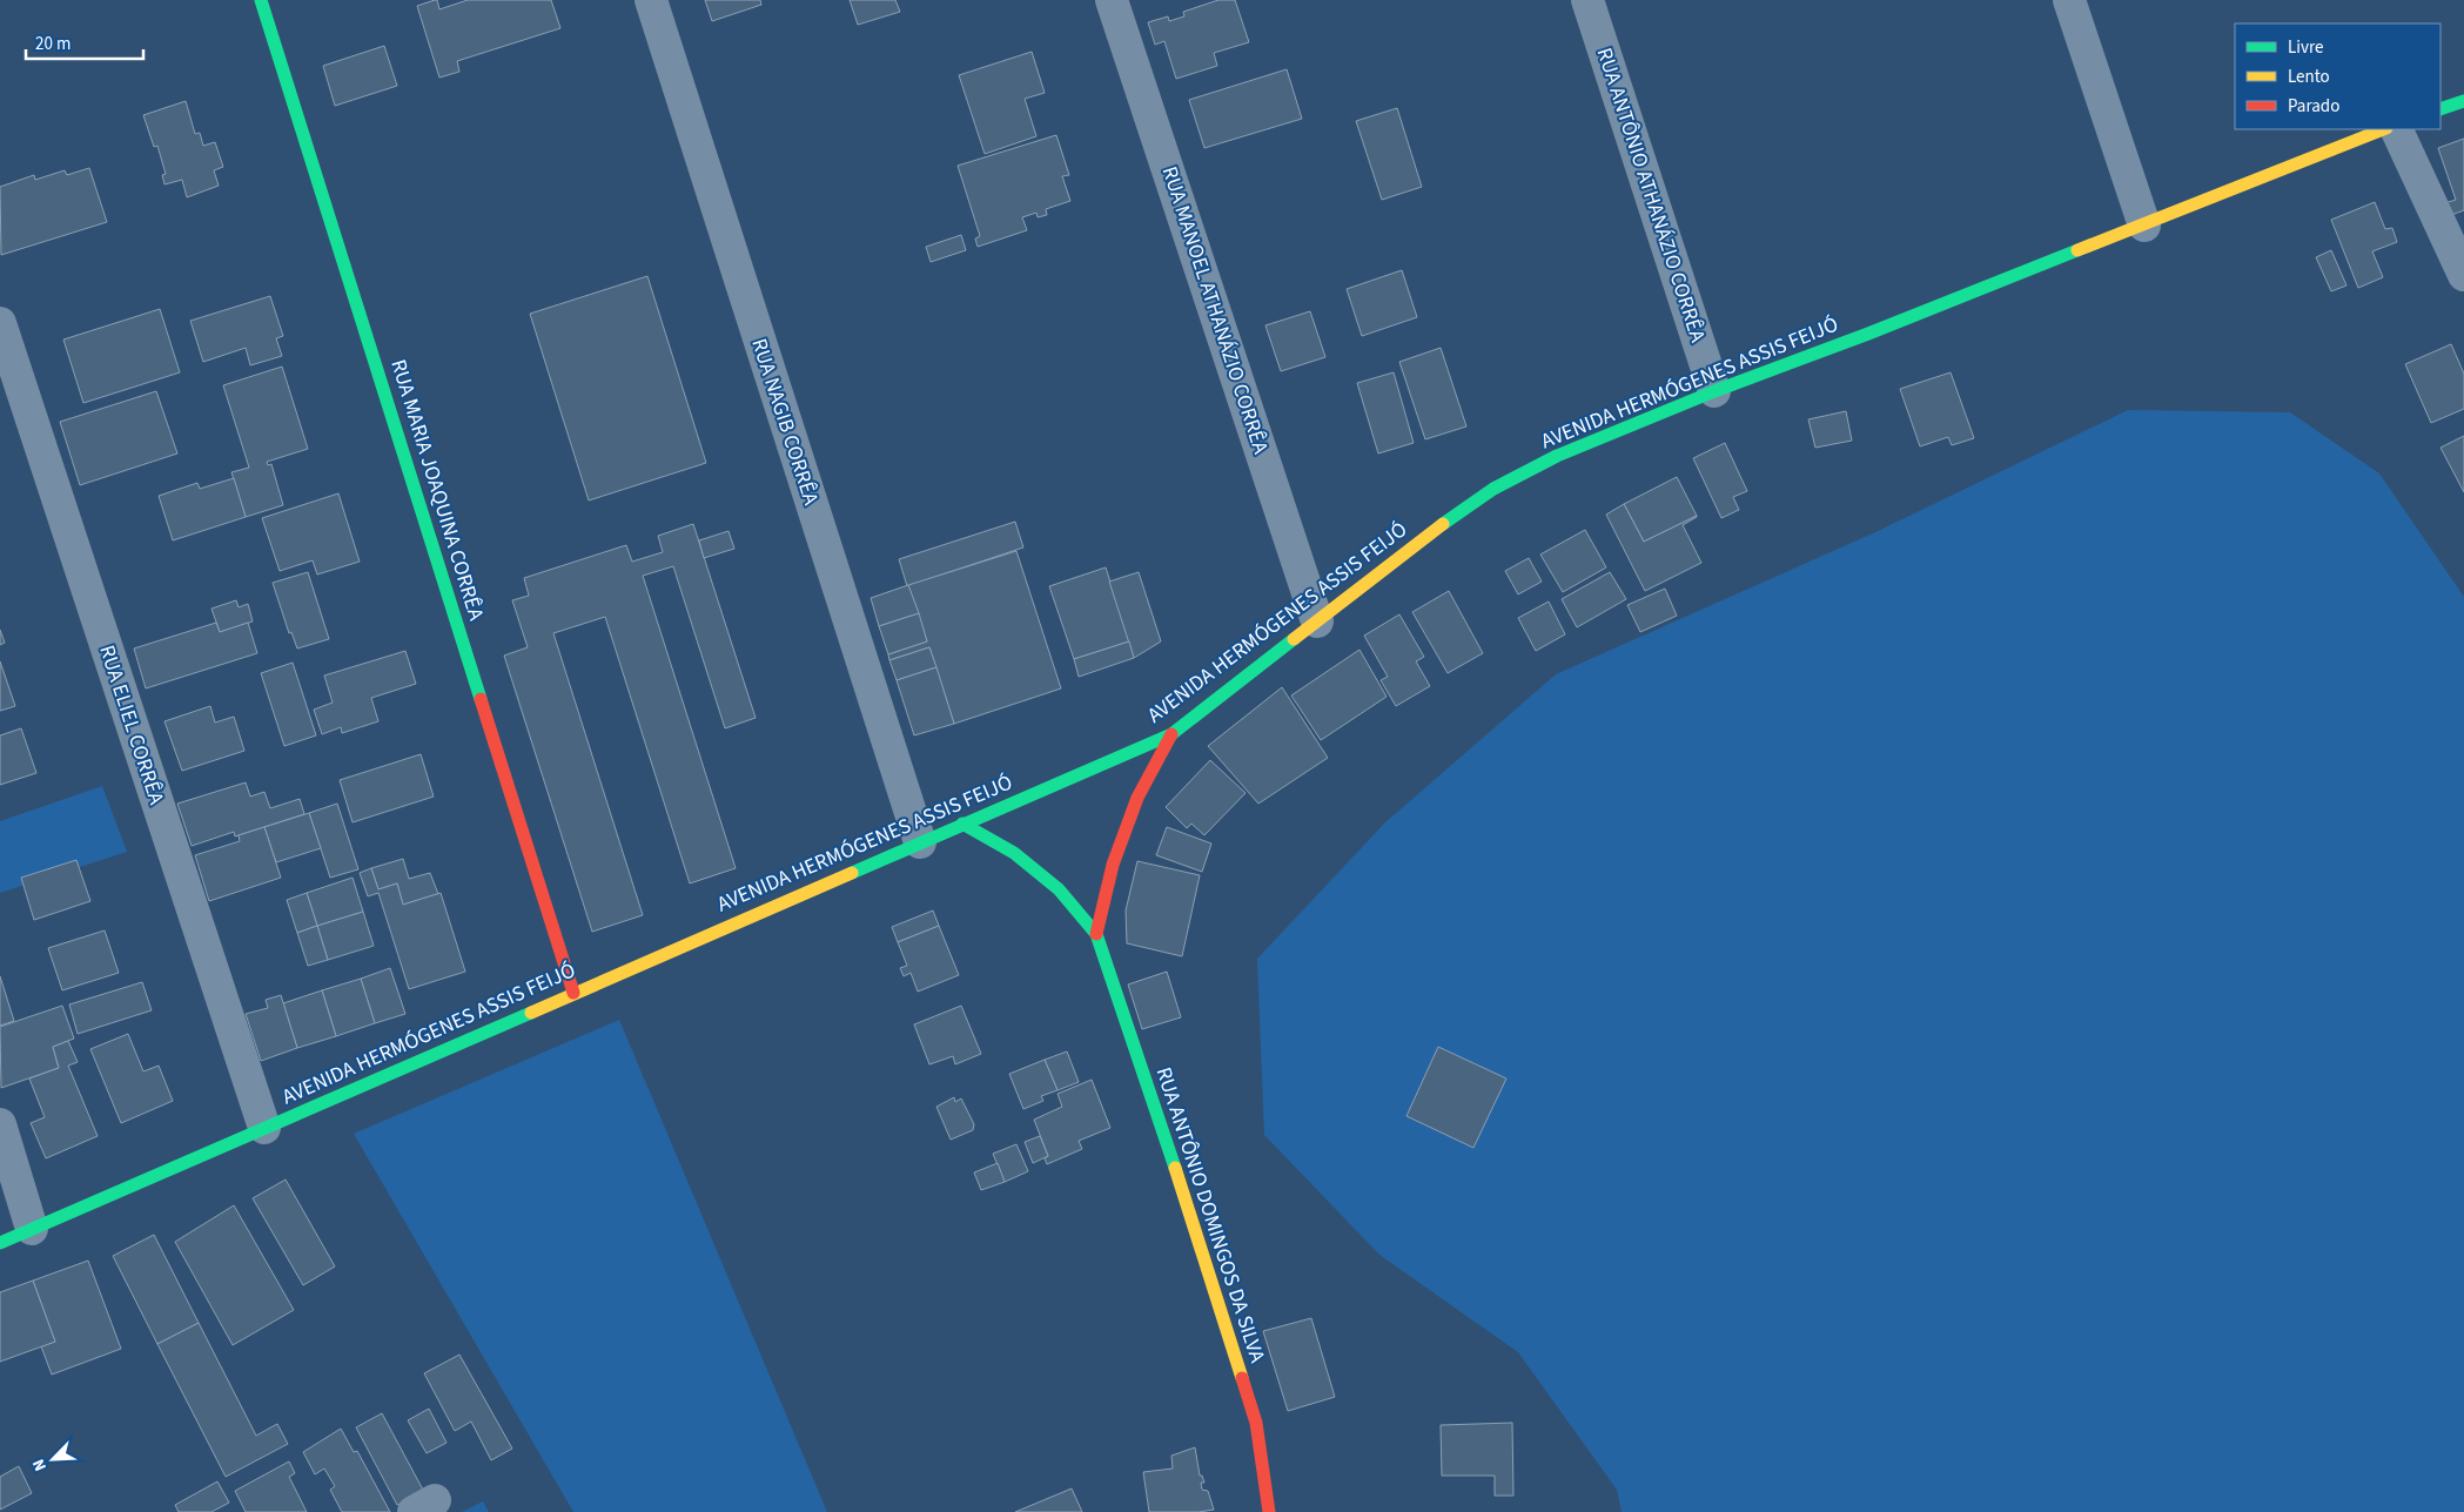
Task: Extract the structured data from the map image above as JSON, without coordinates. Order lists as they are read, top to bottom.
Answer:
{
  "streets": {
    "main road": ["AVENIDA HERMÓGENES ASSIS FEIJÓ", "RUA MARIA JOAQUINA CORRÊA", "RUA ANTÔNIO DOMINGOS DA SILVA"],
    "street": [
      "RUA ANTÔNIO ATHANÁZIO CORRÊA",
      "RUA MANOEL ATHANÁZIO CORRÊA",
      "RUA NAGIB CORRÊA",
      "RUA ELIEL CORRÊA"
    ]
  },
  "crossings": [
    ["RUA ANTÔNIO ATHANÁZIO CORRÊA", "AVENIDA HERMÓGENES ASSIS FEIJÓ"],
    ["RUA MANOEL ATHANÁZIO CORRÊA", "AVENIDA HERMÓGENES ASSIS FEIJÓ"],
    ["AVENIDA HERMÓGENES ASSIS FEIJÓ", "RUA NAGIB CORRÊA"],
    ["AVENIDA HERMÓGENES ASSIS FEIJÓ", "RUA MARIA JOAQUINA CORRÊA"],
    ["AVENIDA HERMÓGENES ASSIS FEIJÓ", "RUA ELIEL CORRÊA"],
    ["AVENIDA HERMÓGENES ASSIS FEIJÓ", "RUA ANTÔNIO DOMINGOS DA SILVA"]
  ],
  "legend": ["Livre", "Lento", "Parado"],
  "scale_bar": "20 m",
  "north": "bottom left"
}
